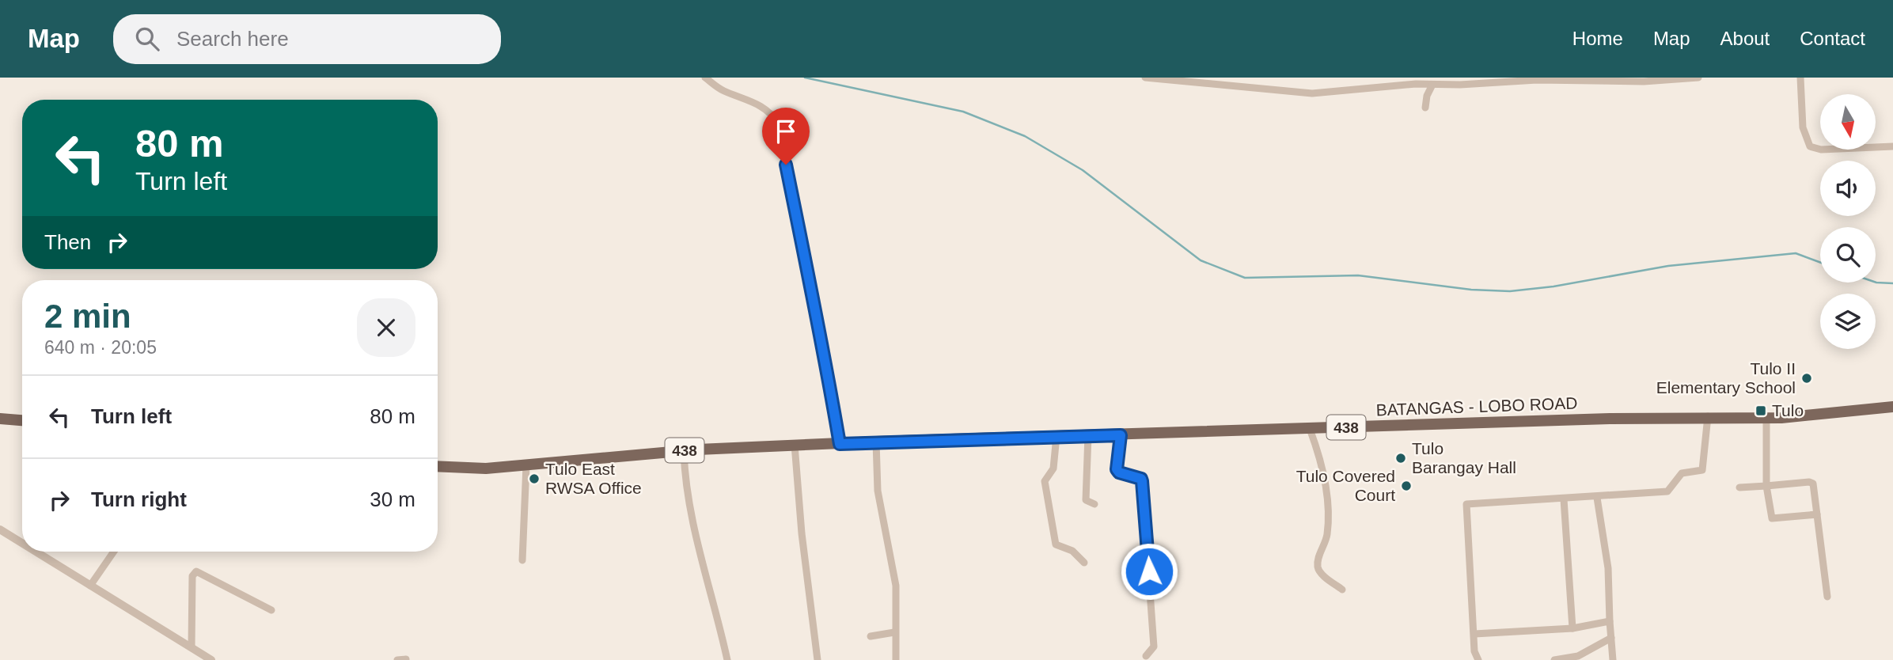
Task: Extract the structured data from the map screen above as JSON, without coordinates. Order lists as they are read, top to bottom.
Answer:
{
  "streets": {
    "main road": ["BATANGAS - LOBO ROAD", "438"]
  },
  "places": {
    "other": [
      "Tulo II Elementary School",
      "Tulo Barangay Hall",
      "Tulo East RWSA Office",
      "Tulo Covered Court"
    ],
    "transit": ["Tulo"]
  },
  "north": "bottom",
  "page": {
    "header": "Map",
    "search": "Search here",
    "nav": [
      "Home",
      "Map",
      "About",
      "Contact"
    ],
    "turn": ["80 m", "Turn left"],
    "then": "Then",
    "heading": ["2 min", "640 m · 20:05"],
    "list": [
      {
        "name": "Turn left",
        "value": "80 m"
      },
      {
        "name": "Turn right",
        "value": "30 m"
      }
    ]
  }
}
